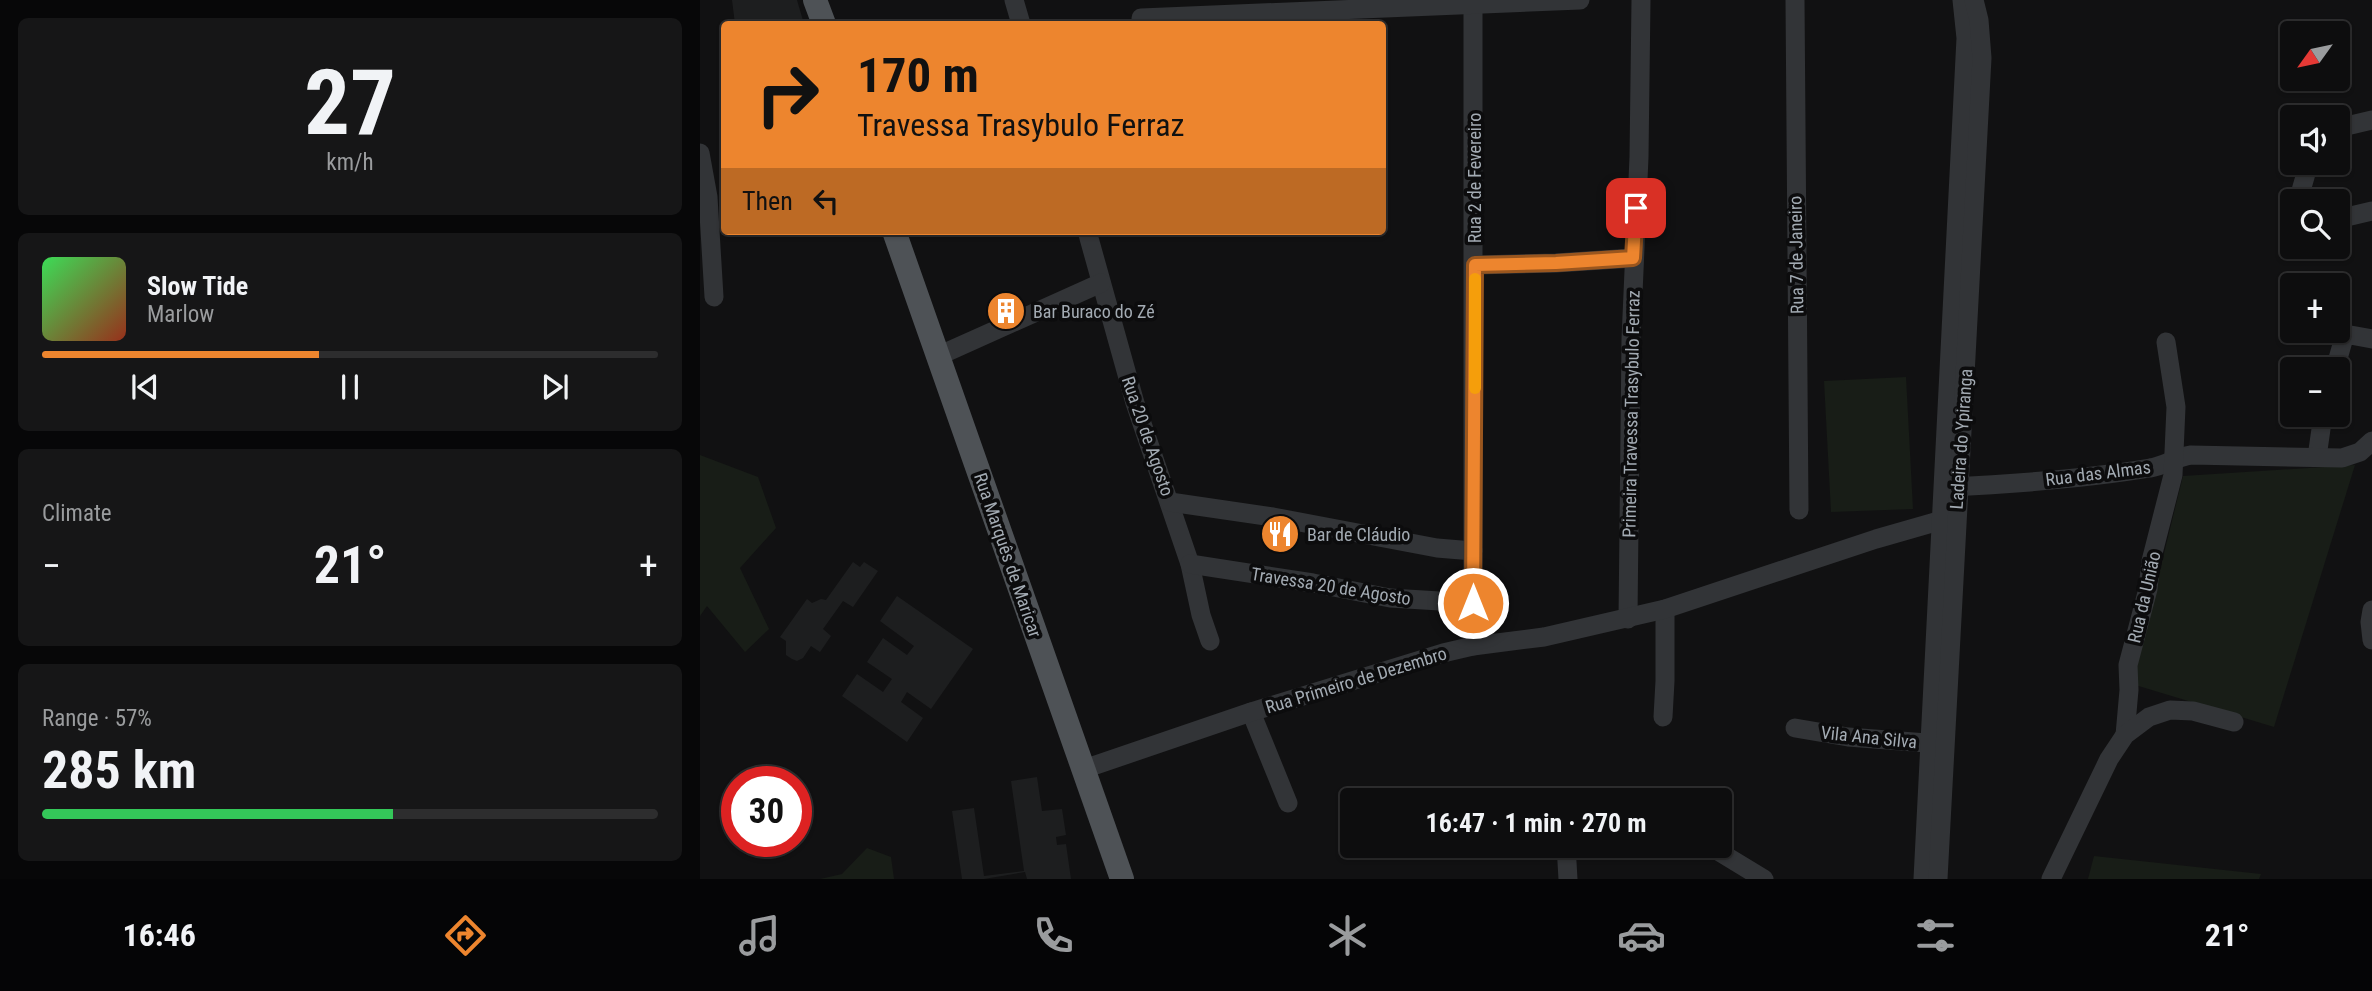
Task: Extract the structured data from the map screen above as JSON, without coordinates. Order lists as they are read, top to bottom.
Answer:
{
  "streets": {
    "main road": ["Rua Marquês de Maricar"],
    "street": [
      "Rua 2 de Fevereiro",
      "Rua 7 de Janeiro",
      "Primeira Travessa Trasybulo Ferraz",
      "Rua 20 de Agosto",
      "Ladeira do Ypiranga",
      "Rua das Almas",
      "Travessa 20 de Agosto",
      "Rua da União",
      "Rua Primeiro de Dezembro",
      "Vila Ana Silva"
    ]
  },
  "crossings": [
    ["Rua 2 de Fevereiro", "Travessa 20 de Agosto"],
    ["Rua 2 de Fevereiro", "Rua Primeiro de Dezembro"],
    ["Primeira Travessa Trasybulo Ferraz", "Rua Primeiro de Dezembro"],
    ["Rua 20 de Agosto", "Travessa 20 de Agosto"],
    ["Ladeira do Ypiranga", "Rua das Almas"],
    ["Ladeira do Ypiranga", "Rua Primeiro de Dezembro"],
    ["Ladeira do Ypiranga", "Vila Ana Silva"],
    ["Rua das Almas", "Rua da União"],
    ["Rua Marquês de Maricar", "Rua Primeiro de Dezembro"]
  ],
  "places": {
    "building": ["Bar Buraco do Zé"],
    "restaurant": ["Bar de Cláudio"]
  },
  "north": "bottom left",
  "page": {
    "tile": [
      ["27", "km/h"],
      "Climate",
      ["Range · 57%", "285 km"]
    ],
    "map_buttons": ["+", "−"],
    "turn": ["170 m", "Travessa Trasybulo Ferraz"],
    "then": "Then",
    "song": ["Slow Tide", "Marlow"],
    "heat": ["−", "21°", "+"],
    "limit": "30",
    "trip": "16:47 · 1 min · 270 m",
    "tabs": ["16:46", "21°"]
  }
}
